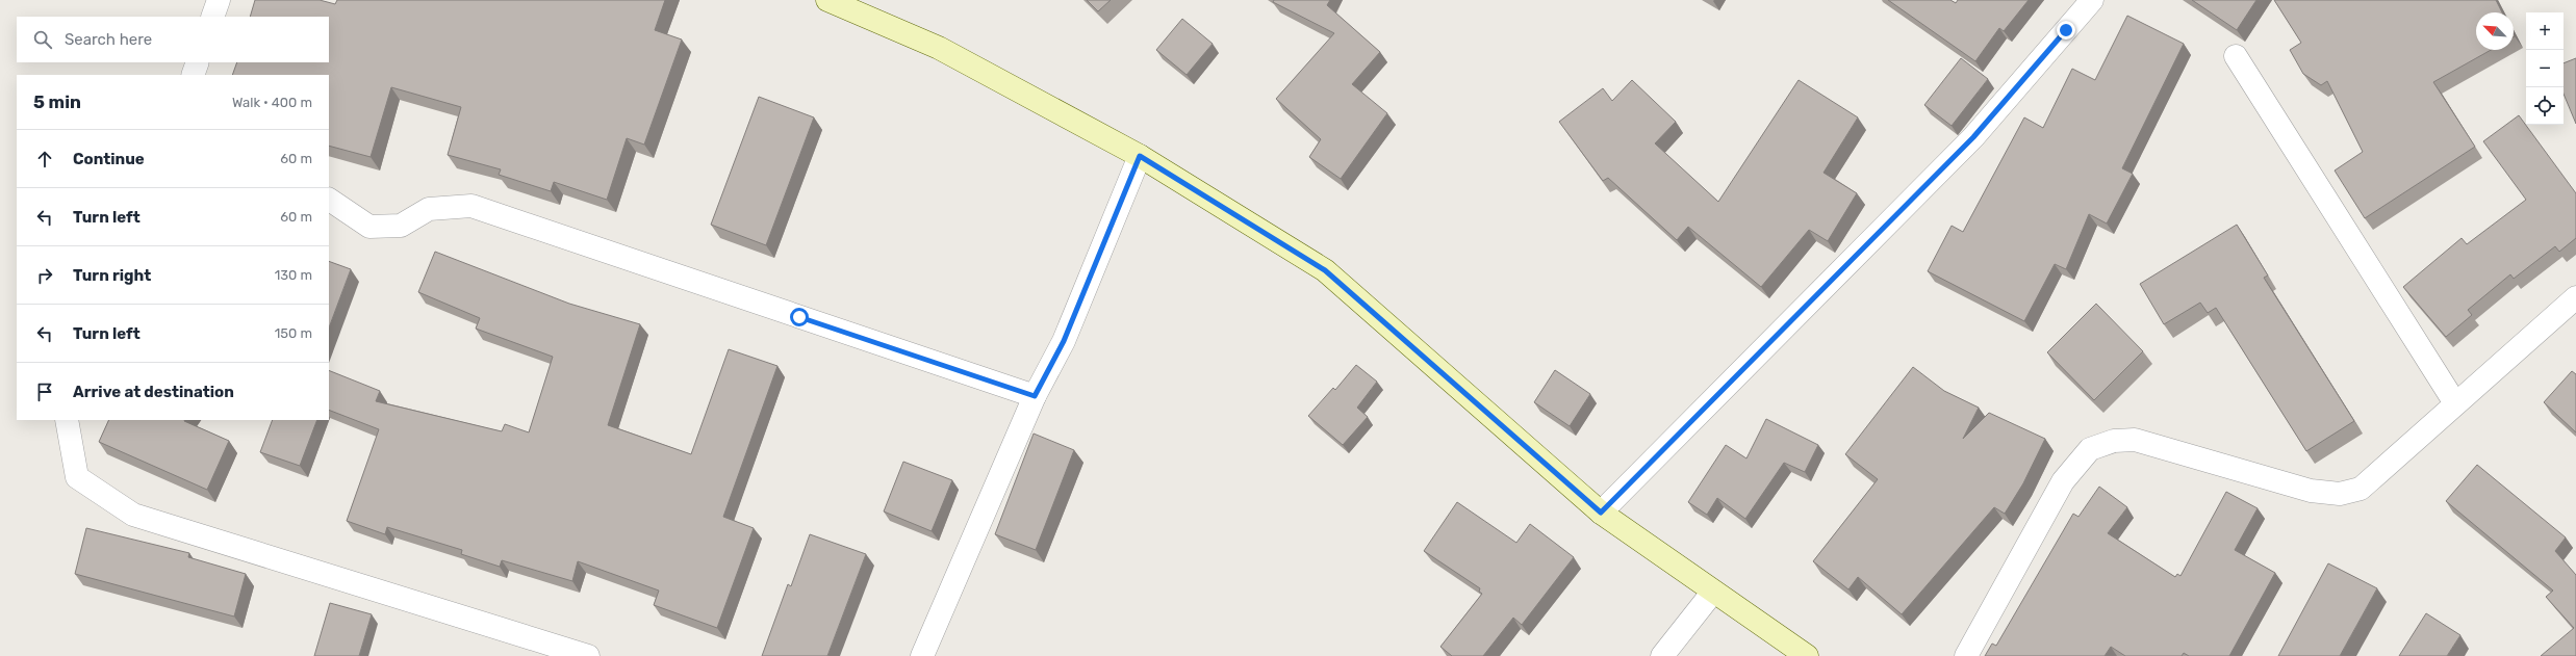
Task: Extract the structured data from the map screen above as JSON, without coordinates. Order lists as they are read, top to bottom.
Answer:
{
  "north": "top left",
  "page": {
    "map_buttons": ["+", "−"],
    "search": "Search here",
    "heading": ["5 min", "Walk · 400 m"],
    "list": [
      ["Continue", "60 m"],
      ["Turn left", "60 m"],
      ["Turn right", "130 m"],
      ["Turn left", "150 m"],
      "Arrive at destination"
    ]
  }
}
